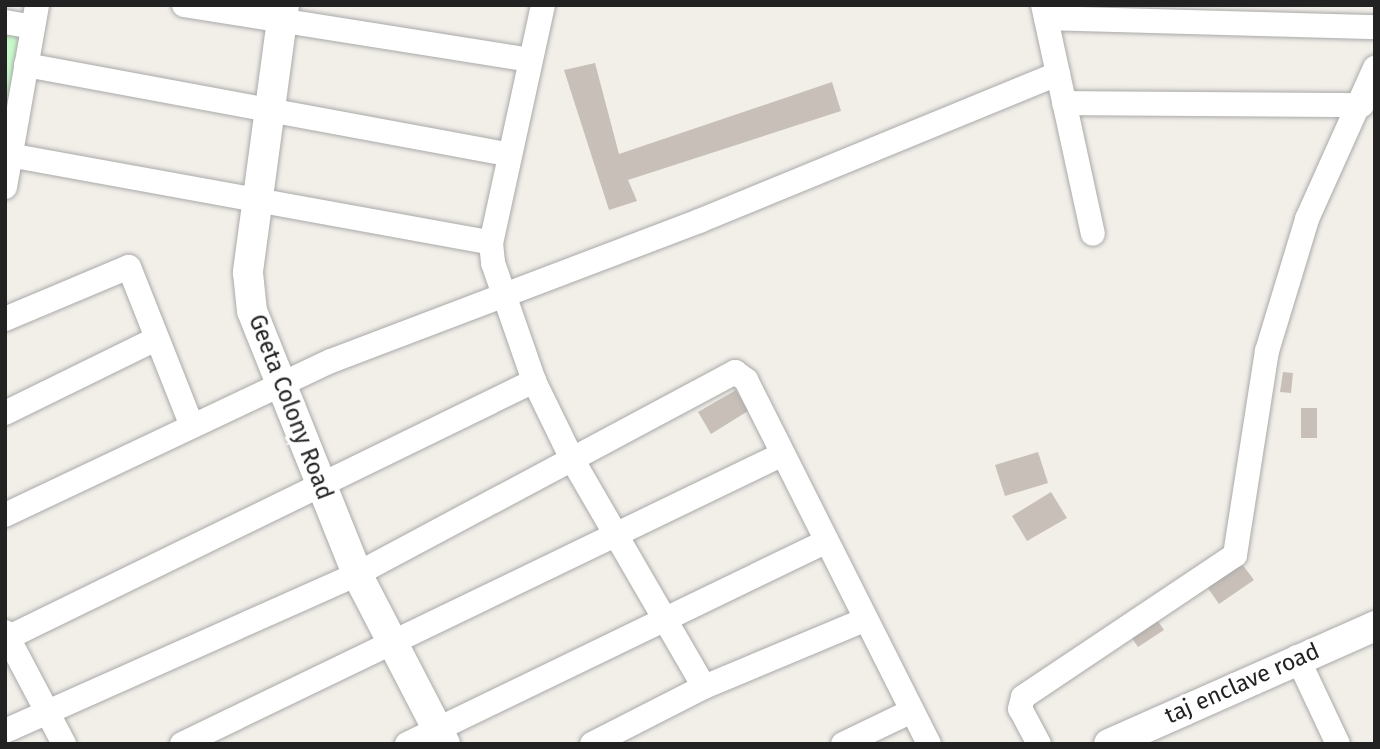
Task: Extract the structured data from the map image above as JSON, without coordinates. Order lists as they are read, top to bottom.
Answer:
{
  "streets": {
    "street": ["Geeta Colony Road", "taj enclave road"]
  }
}
